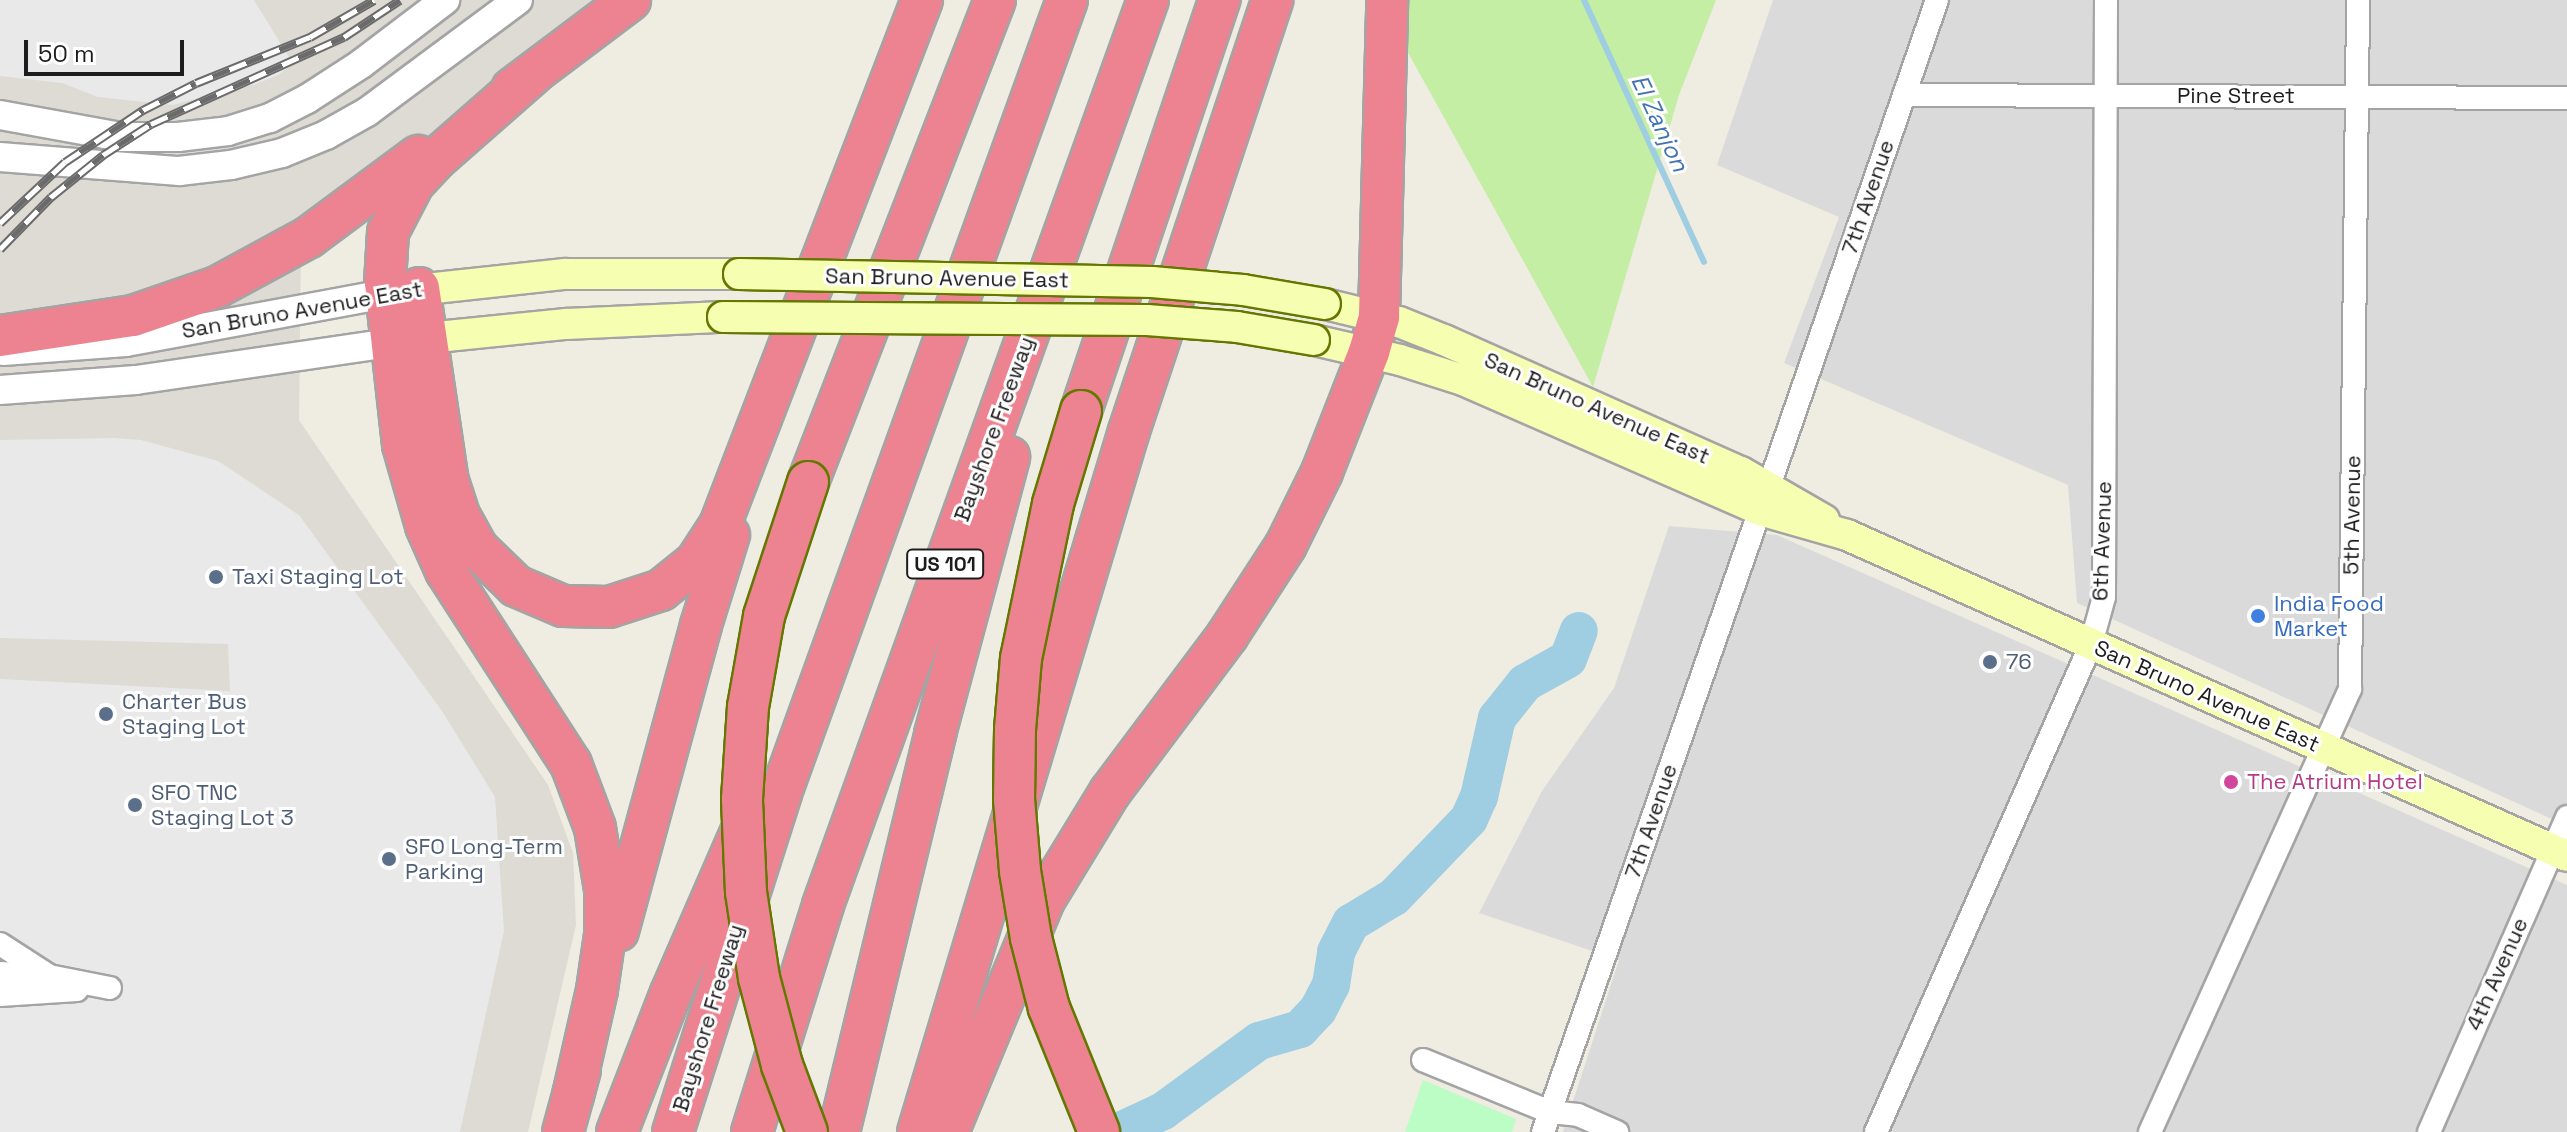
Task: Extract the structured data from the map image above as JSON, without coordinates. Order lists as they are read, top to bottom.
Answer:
{
  "streets": {
    "highway": ["Bayshore Freeway", "US 101"],
    "main road": ["San Bruno Avenue East"],
    "street": [
      "Pine Street",
      "7th Avenue",
      "5th Avenue",
      "6th Avenue",
      "4th Avenue"
    ]
  },
  "crossings": [
    ["Pine Street", "7th Avenue"],
    ["Pine Street", "5th Avenue"],
    ["Pine Street", "6th Avenue"],
    ["7th Avenue", "San Bruno Avenue East"],
    ["San Bruno Avenue East", "5th Avenue"],
    ["San Bruno Avenue East", "6th Avenue"],
    ["San Bruno Avenue East", "4th Avenue"]
  ],
  "water": ["El Zanjon"],
  "places": [
    "Taxi Staging Lot",
    "India Food Market",
    "76",
    "Charter Bus Staging Lot",
    "The Atrium Hotel",
    "SFO TNC Staging Lot 3",
    "SFO Long-Term Parking"
  ],
  "scale_bar": "50 m"
}
